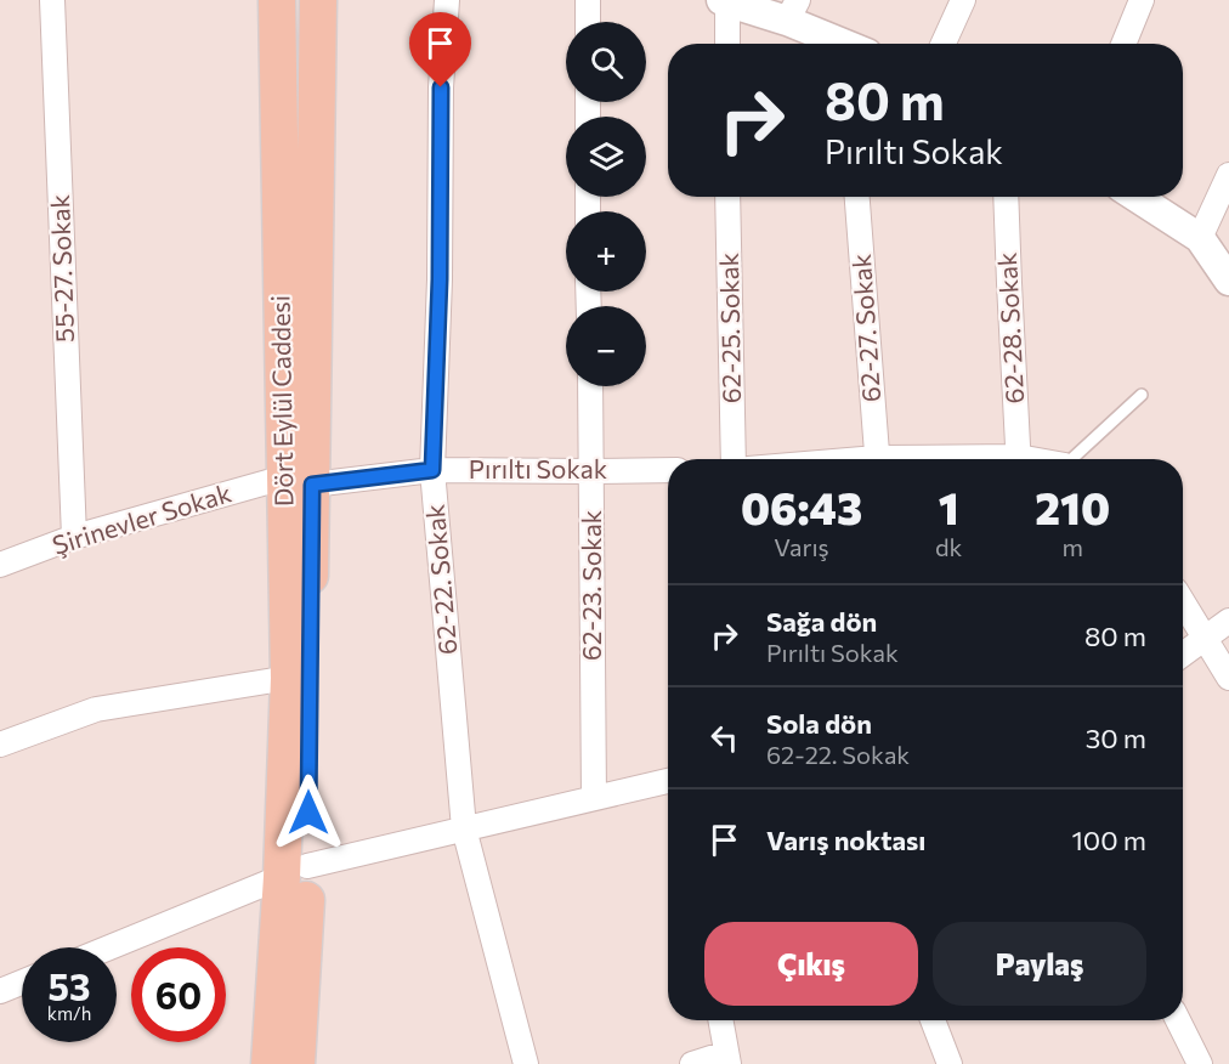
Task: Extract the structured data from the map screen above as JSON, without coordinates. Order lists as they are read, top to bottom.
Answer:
{
  "streets": {
    "main road": ["Dört Eylül Caddesi"],
    "street": [
      "55-27. Sokak",
      "62-25. Sokak",
      "62-27. Sokak",
      "62-28. Sokak",
      "Pırıltı Sokak",
      "Şirinevler Sokak",
      "62-22. Sokak",
      "62-23. Sokak"
    ]
  },
  "crossings": [
    ["55-27. Sokak", "Şirinevler Sokak"],
    ["Dört Eylül Caddesi", "Pırıltı Sokak"],
    ["Dört Eylül Caddesi", "Şirinevler Sokak"],
    ["Pırıltı Sokak", "Şirinevler Sokak"],
    ["Pırıltı Sokak", "62-22. Sokak"],
    ["Pırıltı Sokak", "62-23. Sokak"]
  ],
  "page": {
    "map_buttons": ["+", "−"],
    "turn": ["80 m", "Pırıltı Sokak"],
    "eta": [
      "06:43",
      "Varış",
      "1",
      "dk",
      "210",
      "m"
    ],
    "list": [
      {
        "name": "Sağa dön",
        "note": "Pırıltı Sokak",
        "value": "80 m"
      },
      {
        "name": "Sola dön",
        "note": "62-22. Sokak",
        "value": "30 m"
      },
      {
        "name": "Varış noktası",
        "value": "100 m"
      }
    ],
    "buttons": ["Çıkış", "Paylaş"],
    "speed": "53 km/h",
    "limit": "60"
  }
}
